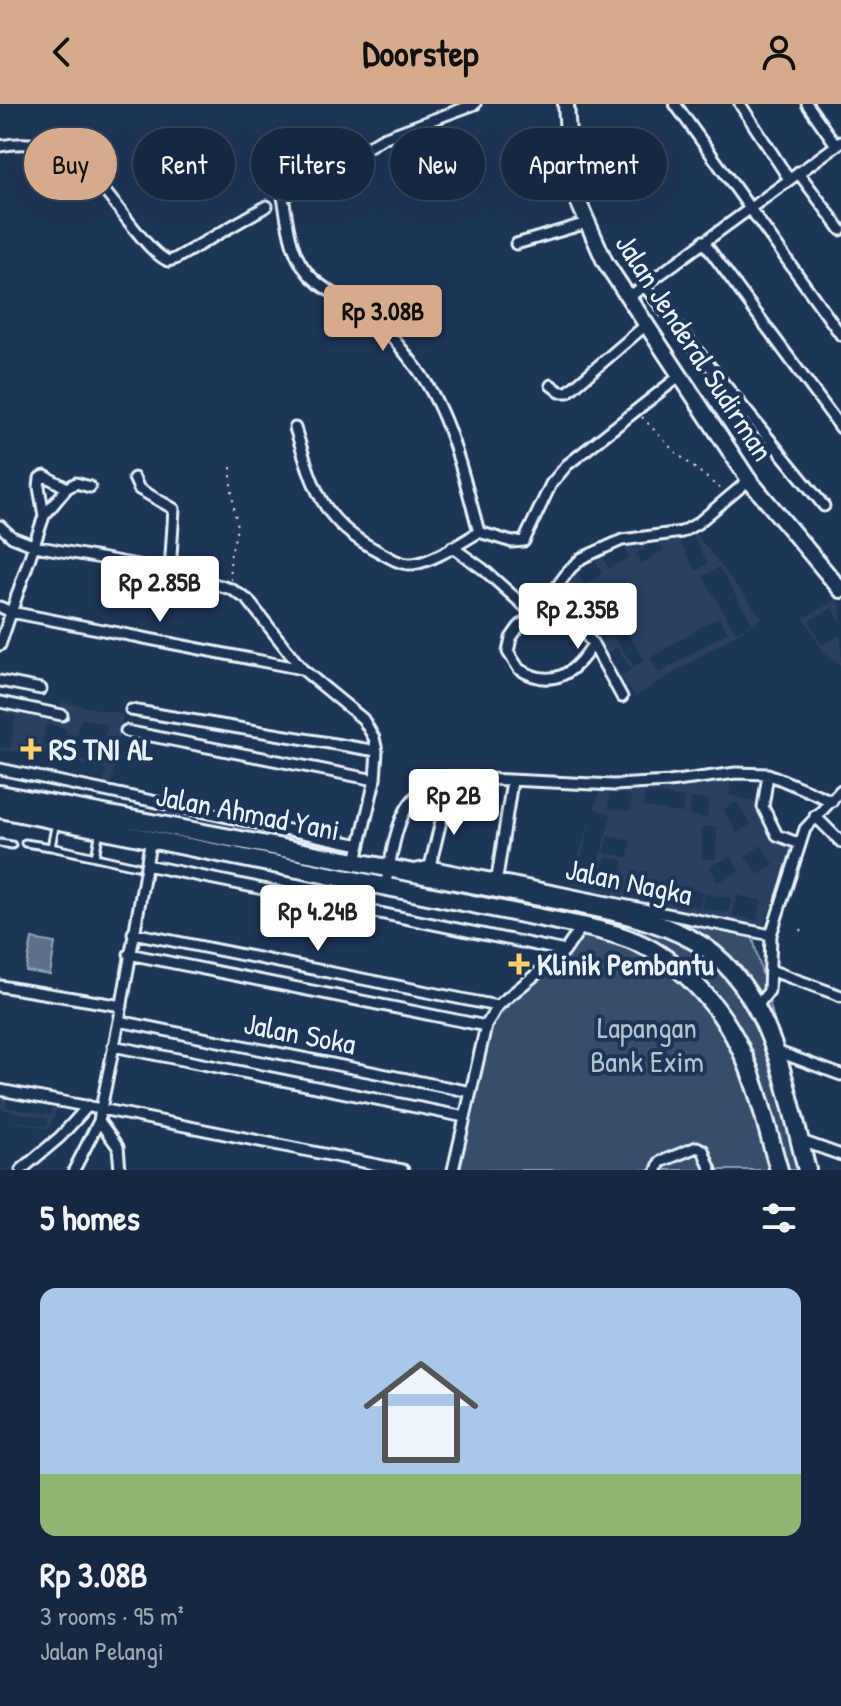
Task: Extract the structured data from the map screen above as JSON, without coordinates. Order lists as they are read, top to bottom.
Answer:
{
  "streets": {
    "highway": ["Jalan Ahmad Yani"],
    "main road": ["Jalan Jenderal Sudirman"],
    "street": ["Jalan Nagka", "Jalan Soka"]
  },
  "parks": ["Lapangan Bank Exim"],
  "places": {
    "health": ["RS TNI AL", "Klinik Pembantu"]
  },
  "page": {
    "header": "Doorstep",
    "chip": [
      "Buy",
      "Rent",
      "Filters",
      "New",
      "Apartment"
    ],
    "price": [
      "Rp 3.08B",
      "Rp 2.85B",
      "Rp 2.35B",
      "Rp 2B",
      "Rp 4.24B"
    ],
    "heading": "5 homes",
    "list": [
      {
        "name": "Rp 3.08B",
        "note": "3 rooms · 95 m² · Jalan Pelangi"
      }
    ]
  }
}
